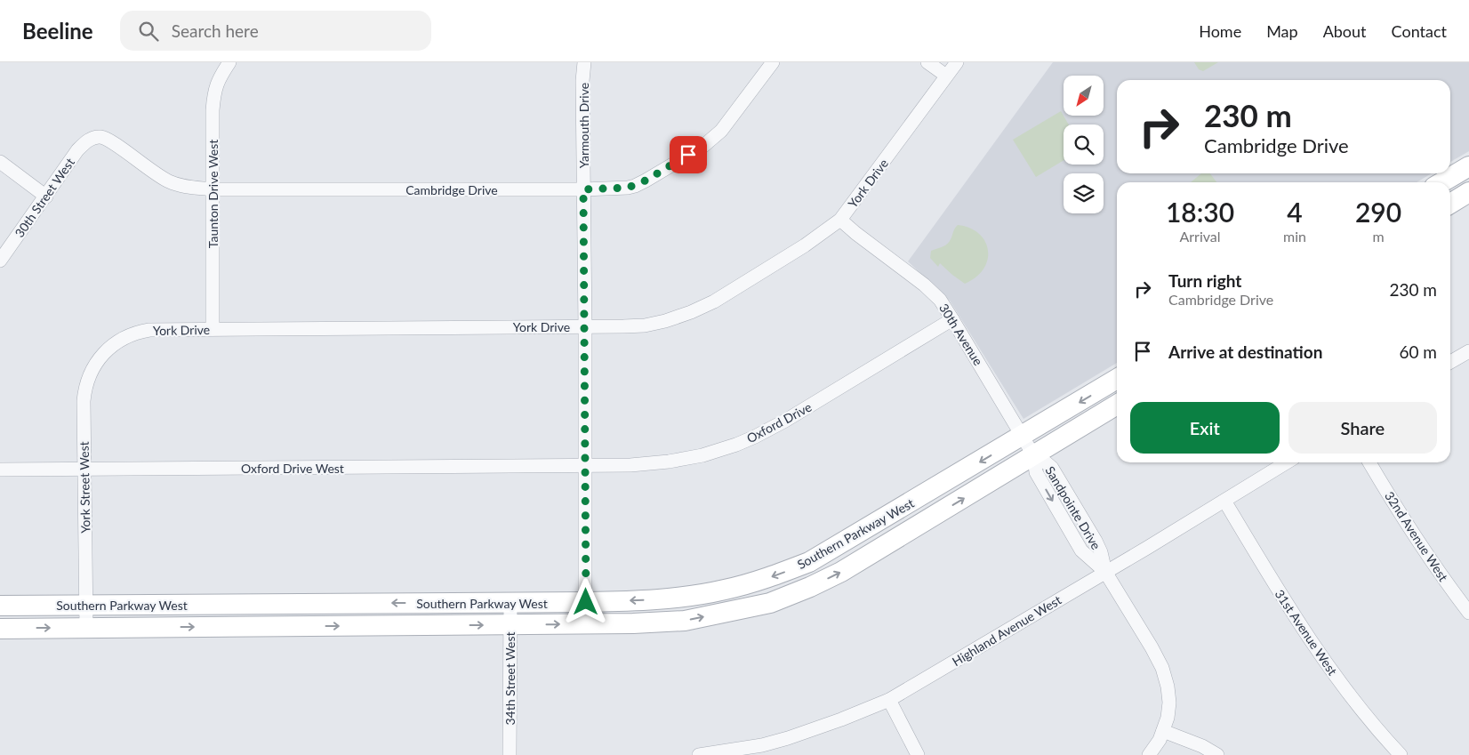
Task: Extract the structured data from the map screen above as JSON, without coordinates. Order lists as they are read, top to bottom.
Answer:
{
  "streets": {
    "street": [
      "Yarmouth Drive",
      "York Drive",
      "Cambridge Drive",
      "Taunton Drive West",
      "30th Street West",
      "30th Avenue",
      "Oxford Drive",
      "Oxford Drive West",
      "York Street West",
      "Sandpointe Drive",
      "Southern Parkway West",
      "32nd Avenue West",
      "Highland Avenue West",
      "31st Avenue West",
      "34th Street West"
    ]
  },
  "crossings": [
    ["Yarmouth Drive", "York Drive"],
    ["Yarmouth Drive", "Cambridge Drive"],
    ["Yarmouth Drive", "Oxford Drive"],
    ["Yarmouth Drive", "Oxford Drive West"],
    ["Yarmouth Drive", "Southern Parkway West"],
    ["York Drive", "Taunton Drive West"],
    ["York Drive", "30th Avenue"],
    ["York Drive", "York Street West"],
    ["Cambridge Drive", "Taunton Drive West"],
    ["Cambridge Drive", "30th Street West"],
    ["30th Avenue", "Oxford Drive"],
    ["30th Avenue", "Sandpointe Drive"],
    ["30th Avenue", "Southern Parkway West"],
    ["Oxford Drive", "Oxford Drive West"],
    ["Oxford Drive West", "York Street West"],
    ["York Street West", "Southern Parkway West"],
    ["Sandpointe Drive", "Southern Parkway West"],
    ["Sandpointe Drive", "Highland Avenue West"],
    ["Southern Parkway West", "34th Street West"],
    ["Highland Avenue West", "31st Avenue West"]
  ],
  "north": "bottom left",
  "page": {
    "header": "Beeline",
    "search": "Search here",
    "nav": [
      "Home",
      "Map",
      "About",
      "Contact"
    ],
    "turn": ["230 m", "Cambridge Drive"],
    "eta": [
      "18:30",
      "Arrival",
      "4",
      "min",
      "290",
      "m"
    ],
    "list": [
      {
        "name": "Turn right",
        "note": "Cambridge Drive",
        "value": "230 m"
      },
      {
        "name": "Arrive at destination",
        "value": "60 m"
      }
    ],
    "buttons": ["Exit", "Share"]
  }
}
